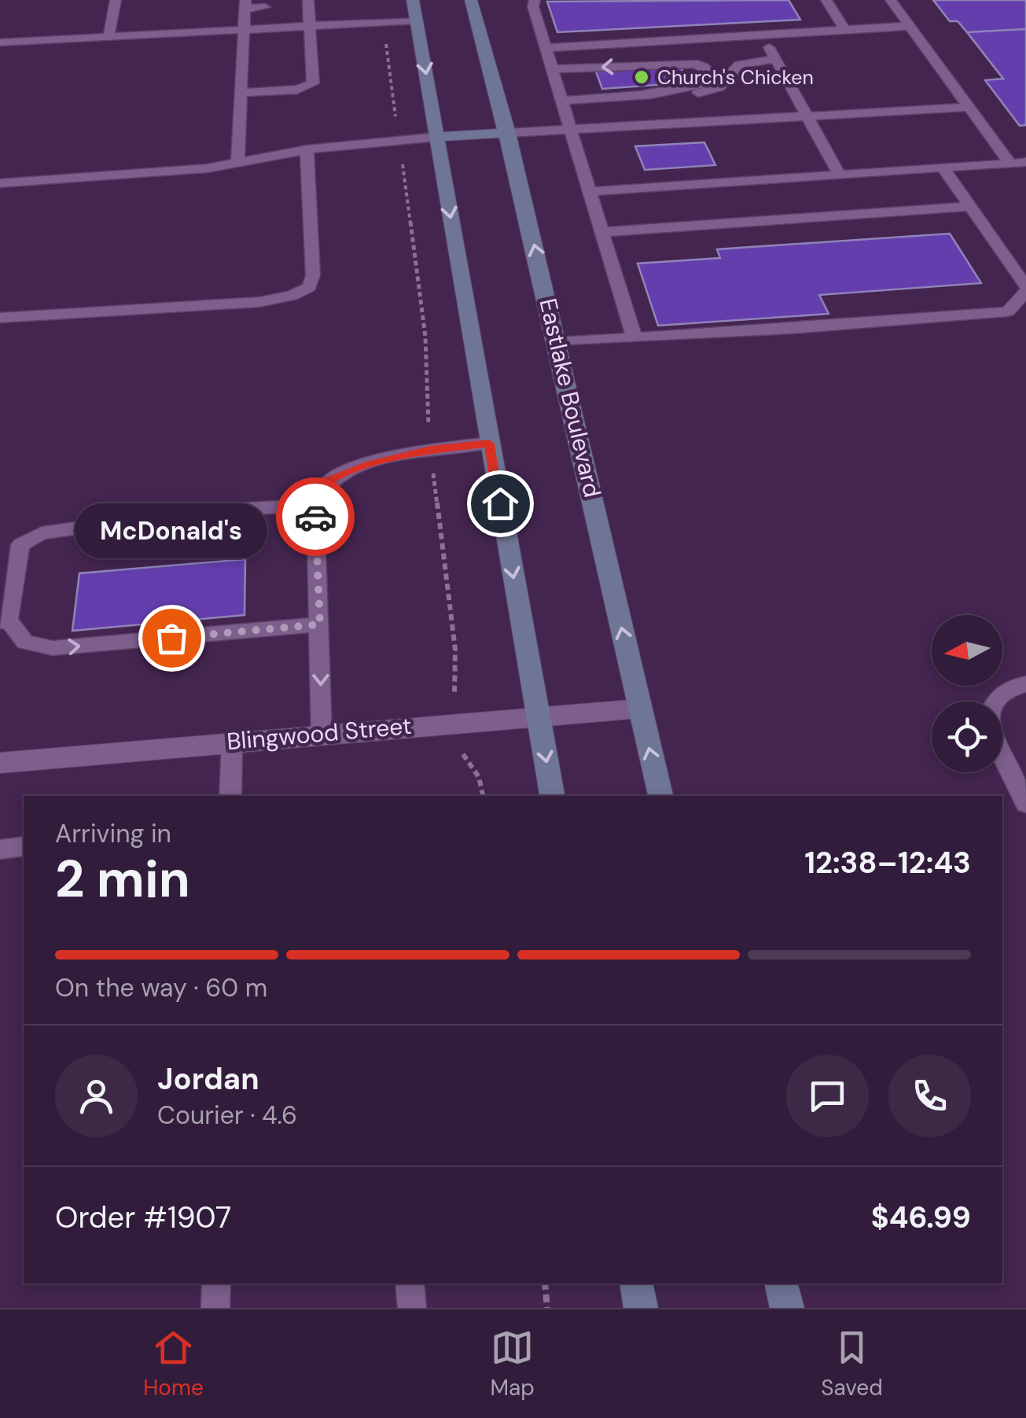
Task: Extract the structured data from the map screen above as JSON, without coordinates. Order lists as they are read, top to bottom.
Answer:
{
  "streets": {
    "main road": ["Eastlake Boulevard"],
    "street": ["Blingwood Street"]
  },
  "crossings": [
    ["Eastlake Boulevard", "Blingwood Street"]
  ],
  "places": ["Church's Chicken", "McDonald's"],
  "north": "left",
  "page": {
    "bubble": "McDonald's",
    "heading": ["2 min", "Arriving in", "12:38–12:43"],
    "panel": [
      "Jordan",
      "Courier · 4.6",
      "Order #1907",
      "$46.99"
    ],
    "bar": "On the way · 60 m",
    "tabs": ["Home", "Map", "Saved"]
  }
}
